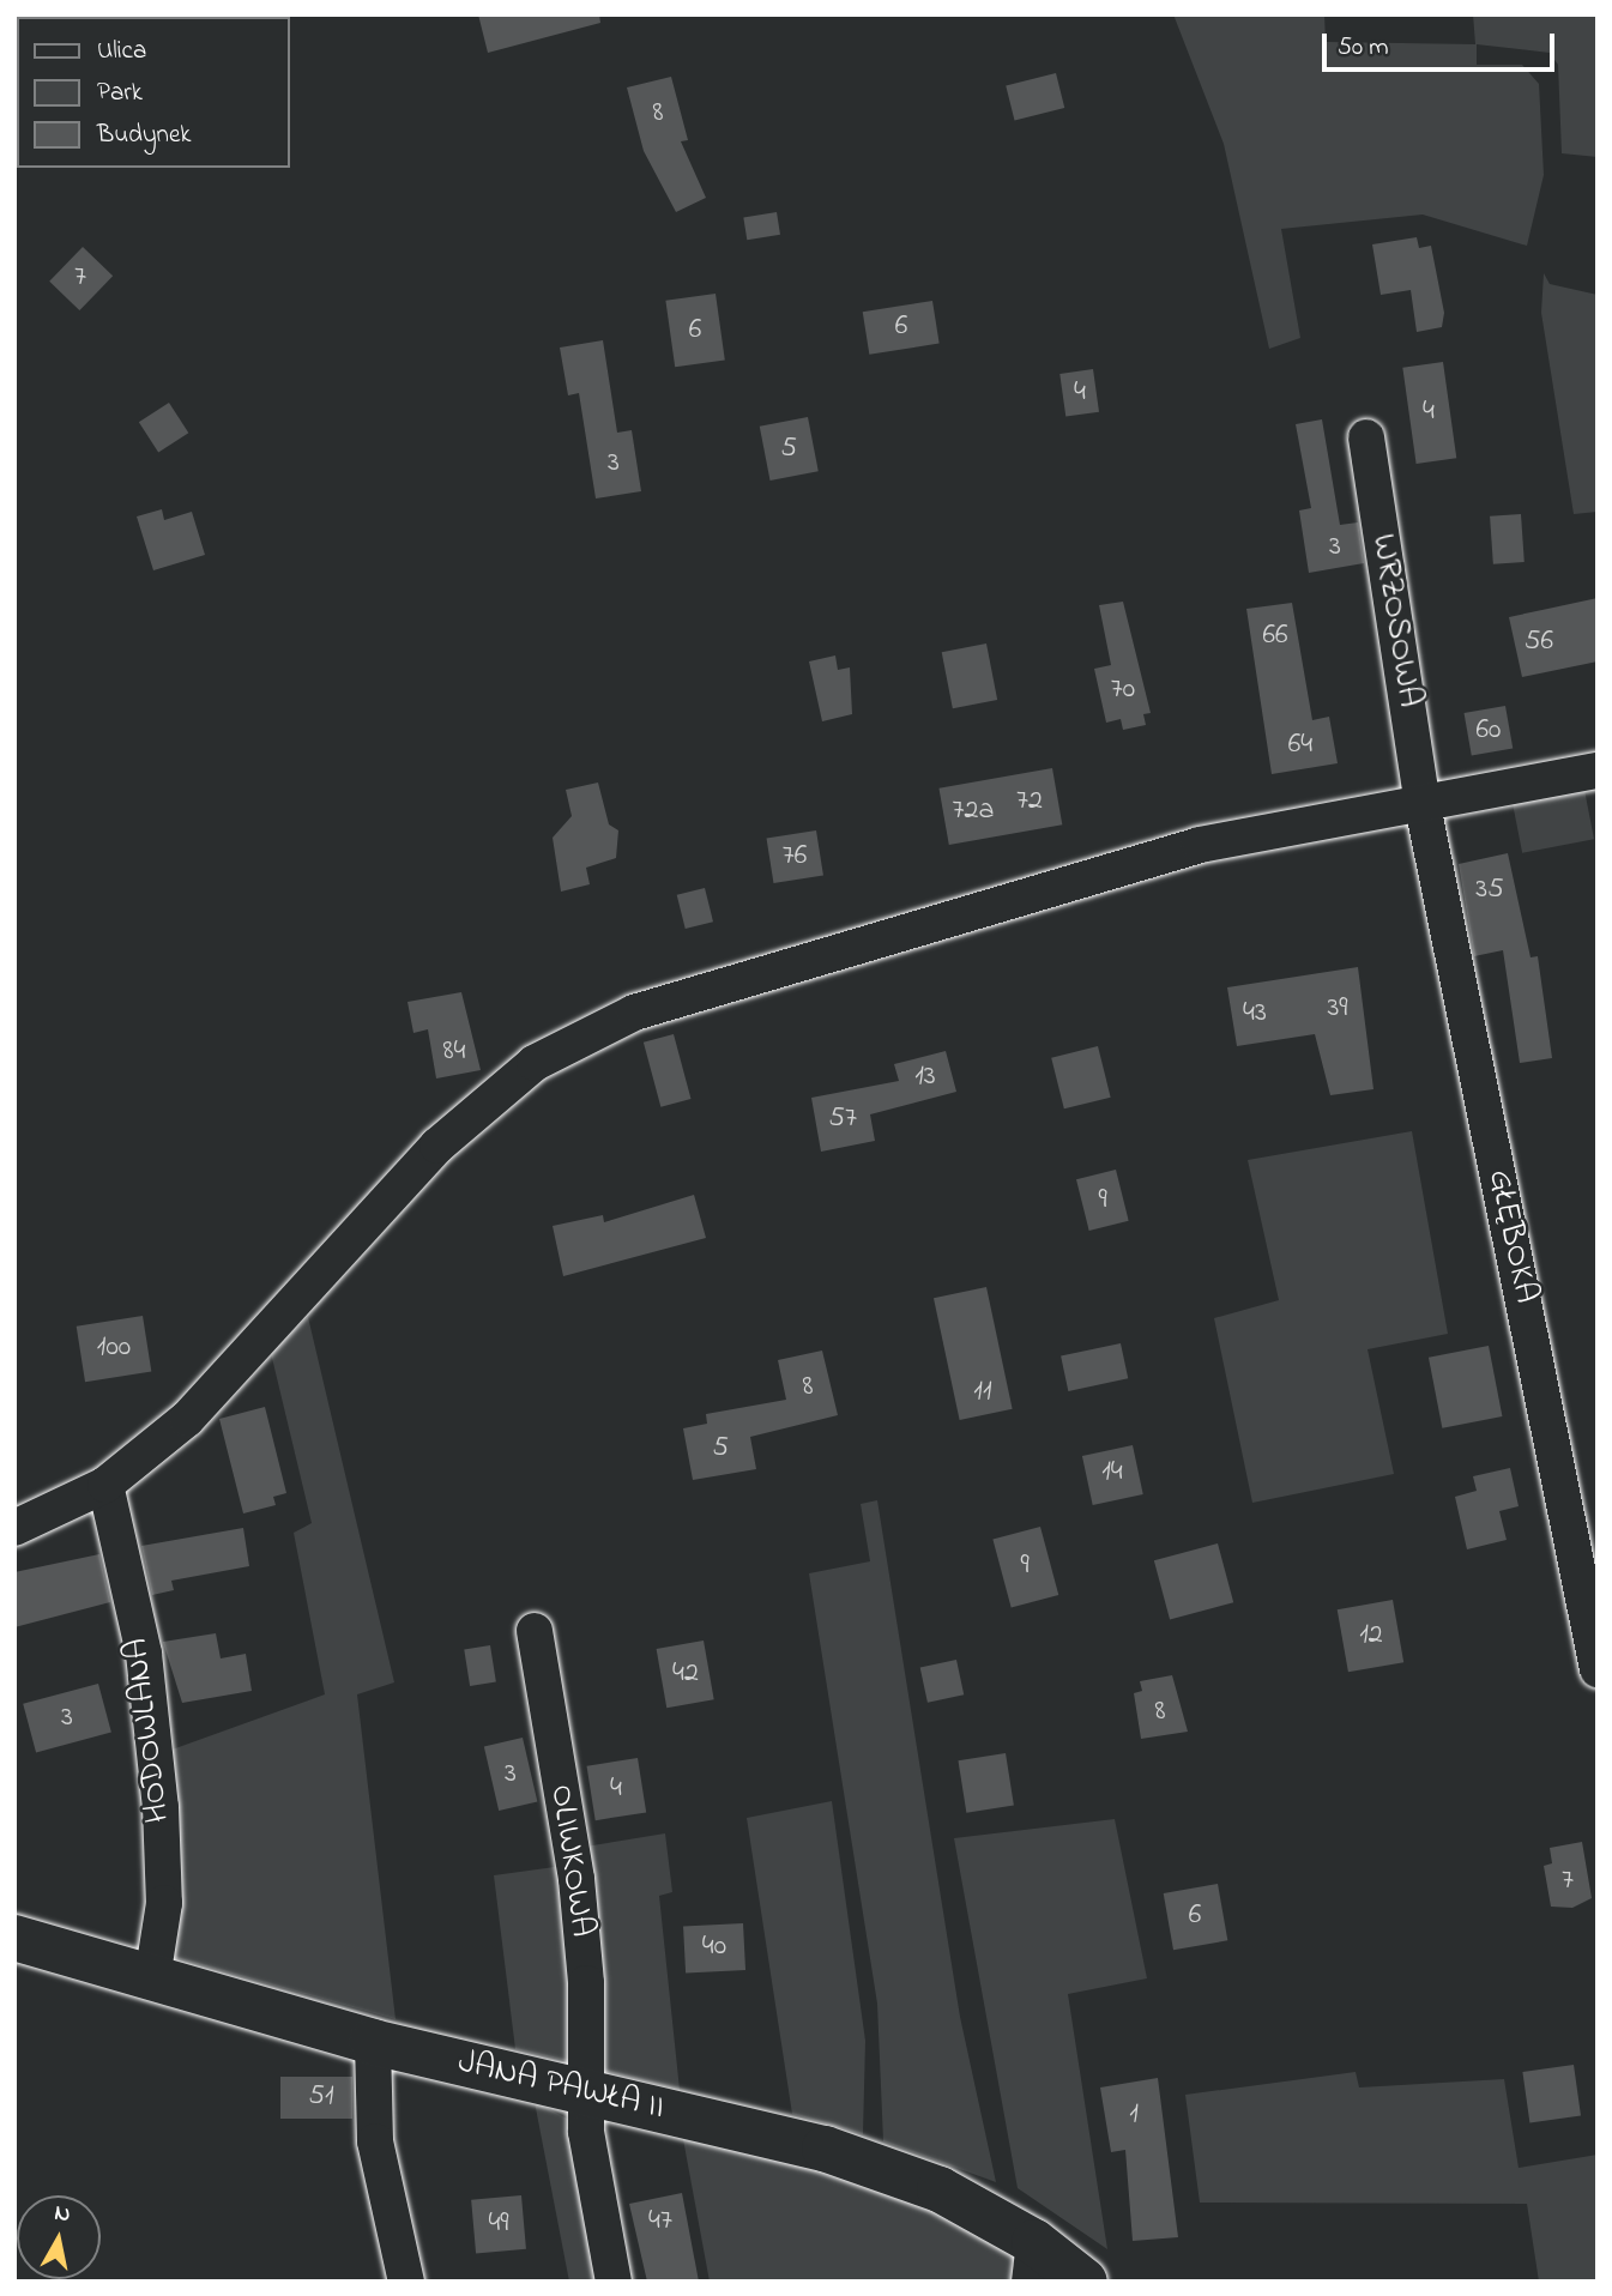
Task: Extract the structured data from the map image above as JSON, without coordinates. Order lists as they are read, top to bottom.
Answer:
{
  "streets": {
    "street": [
      "WRZOSOWA",
      "GŁĘBOKA",
      "HODOWLANA",
      "OLIWKOWA",
      "JANA PAWŁA II"
    ]
  },
  "crossings": [
    ["WRZOSOWA", "GŁĘBOKA"],
    ["HODOWLANA", "JANA PAWŁA II"],
    ["OLIWKOWA", "JANA PAWŁA II"]
  ],
  "house_numbers": [
    "8",
    "7",
    "6",
    "6",
    "4",
    "4",
    "5",
    "3",
    "3",
    "66",
    "56",
    "70",
    "60",
    "64",
    "72",
    "72a",
    "76",
    "35",
    "39",
    "43",
    "84",
    "13",
    "57",
    "9",
    "100",
    "8",
    "11",
    "5",
    "14",
    "9",
    "12",
    "42",
    "8",
    "3",
    "3",
    "4",
    "7",
    "6",
    "40",
    "51",
    "1",
    "47",
    "49"
  ],
  "legend": ["Ulica", "Park", "Budynek"],
  "scale_bar": "50 m",
  "north": "top"
}
